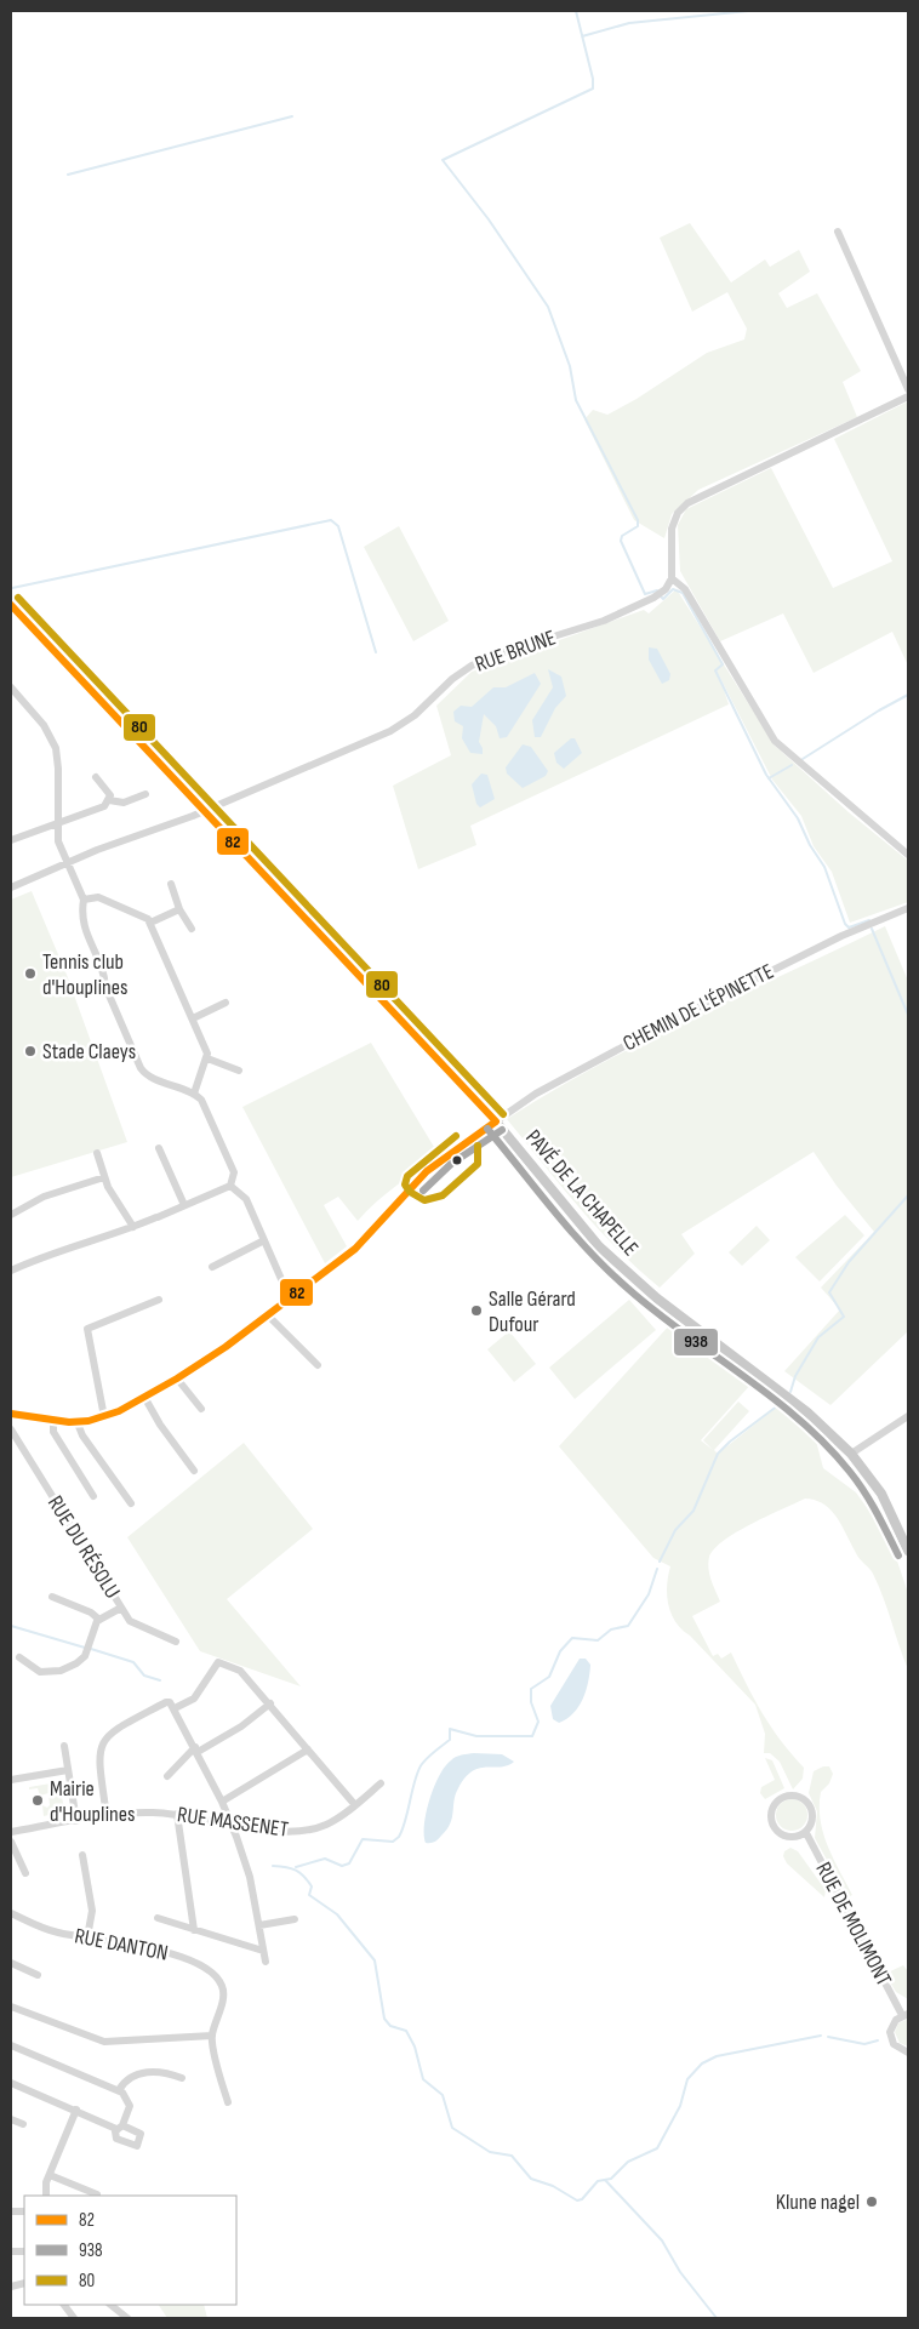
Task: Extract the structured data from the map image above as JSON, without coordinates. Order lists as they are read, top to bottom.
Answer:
{
  "streets": {
    "main road": ["PAVÉ DE LA CHAPELLE"],
    "street": [
      "RUE BRUNE",
      "CHEMIN DE L'ÉPINETTE",
      "RUE DU RÉSOLU",
      "RUE MASSENET",
      "RUE DE MOLIMONT",
      "RUE DANTON"
    ]
  },
  "crossings": [
    ["RUE BRUNE", "PAVÉ DE LA CHAPELLE"],
    ["CHEMIN DE L'ÉPINETTE", "PAVÉ DE LA CHAPELLE"]
  ],
  "places": [
    "Tennis club d'Houplines",
    "Stade Claeys",
    "Salle Gérard Dufour",
    "Mairie d'Houplines",
    "Klune nagel"
  ],
  "lines": ["transit line 80", "transit line 82", "transit line 938"],
  "legend": ["82", "938", "80"]
}
